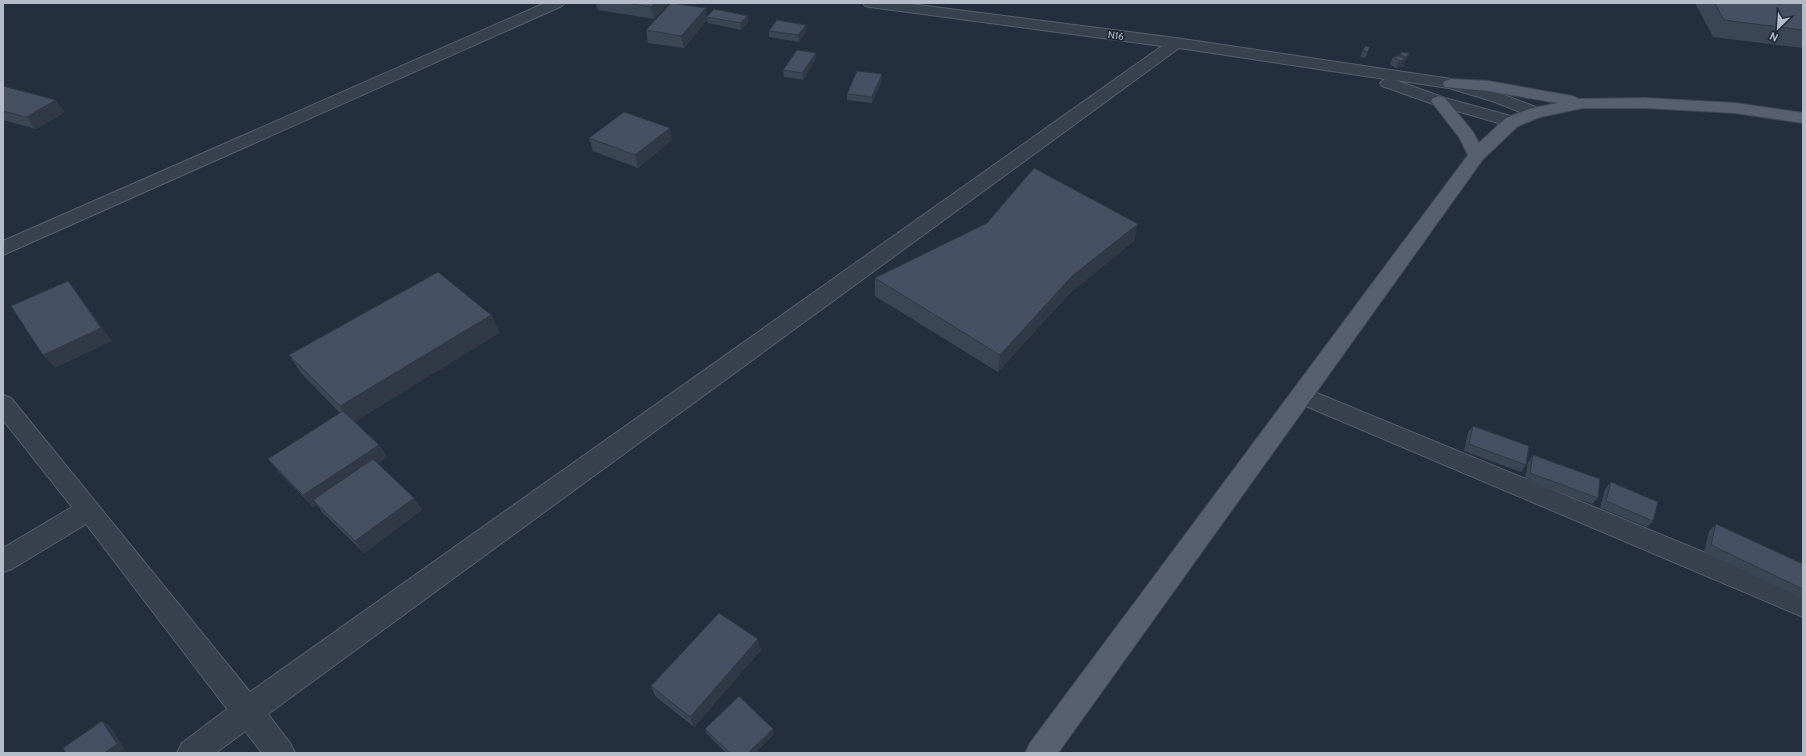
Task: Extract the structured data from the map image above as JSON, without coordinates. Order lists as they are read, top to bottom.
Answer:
{
  "streets": {
    "street": ["N16"]
  },
  "north": "bottom left"
}
